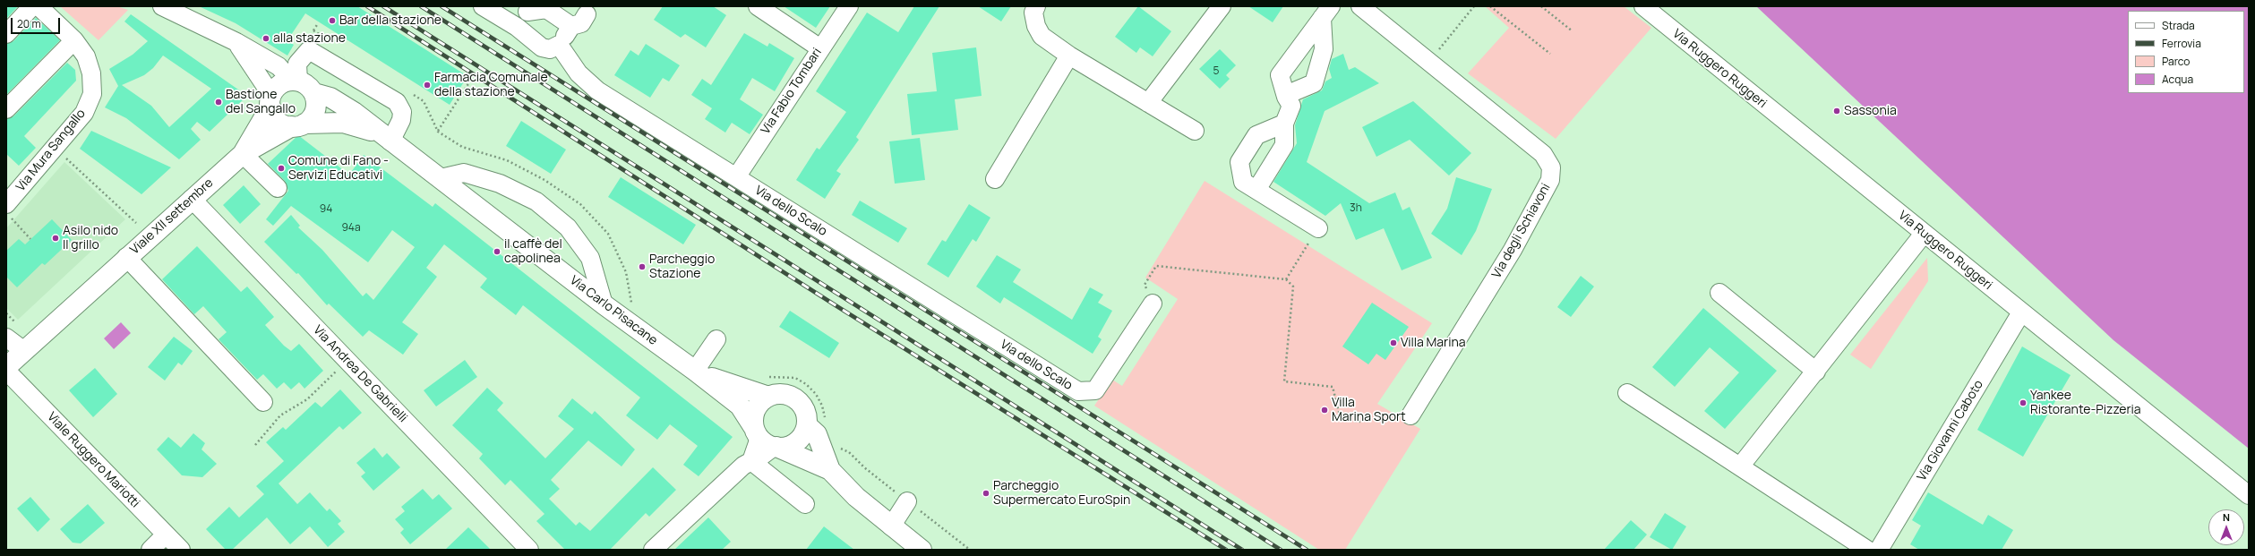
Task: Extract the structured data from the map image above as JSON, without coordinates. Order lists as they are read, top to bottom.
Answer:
{
  "streets": {
    "main road": ["Viale XII settembre", "Via Carlo Pisacane"],
    "street": [
      "Via Ruggero Ruggeri",
      "Via Fabio Tombari",
      "Via Mura Sangallo",
      "Via dello Scalo",
      "Via degli Schiavoni",
      "Via Andrea De Gabrielli",
      "Via Giovanni Caboto",
      "Viale Ruggero Mariotti"
    ]
  },
  "crossings": [
    ["Via Ruggero Ruggeri", "Via Giovanni Caboto"],
    ["Via Fabio Tombari", "Via dello Scalo"],
    ["Viale XII settembre", "Via Carlo Pisacane"],
    ["Viale XII settembre", "Via Andrea De Gabrielli"]
  ],
  "places": [
    "Bar della stazione",
    "alla stazione",
    "Farmacia Comunale della stazione",
    "Bastione del Sangallo",
    "Sassonia",
    "Comune di Fano - Servizi Educativi",
    "Asilo nido Il grillo",
    "il caffè del capolinea",
    "Parcheggio Stazione",
    "Villa Marina",
    "Yankee Ristorante-Pizzeria",
    "Villa Marina Sport",
    "Parcheggio Supermercato EuroSpin"
  ],
  "house_numbers": [
    "5",
    "3h",
    "94",
    "94a"
  ],
  "legend": [
    "Strada",
    "Ferrovia",
    "Parco",
    "Acqua"
  ],
  "scale_bar": "20 m",
  "north": "top"
}
